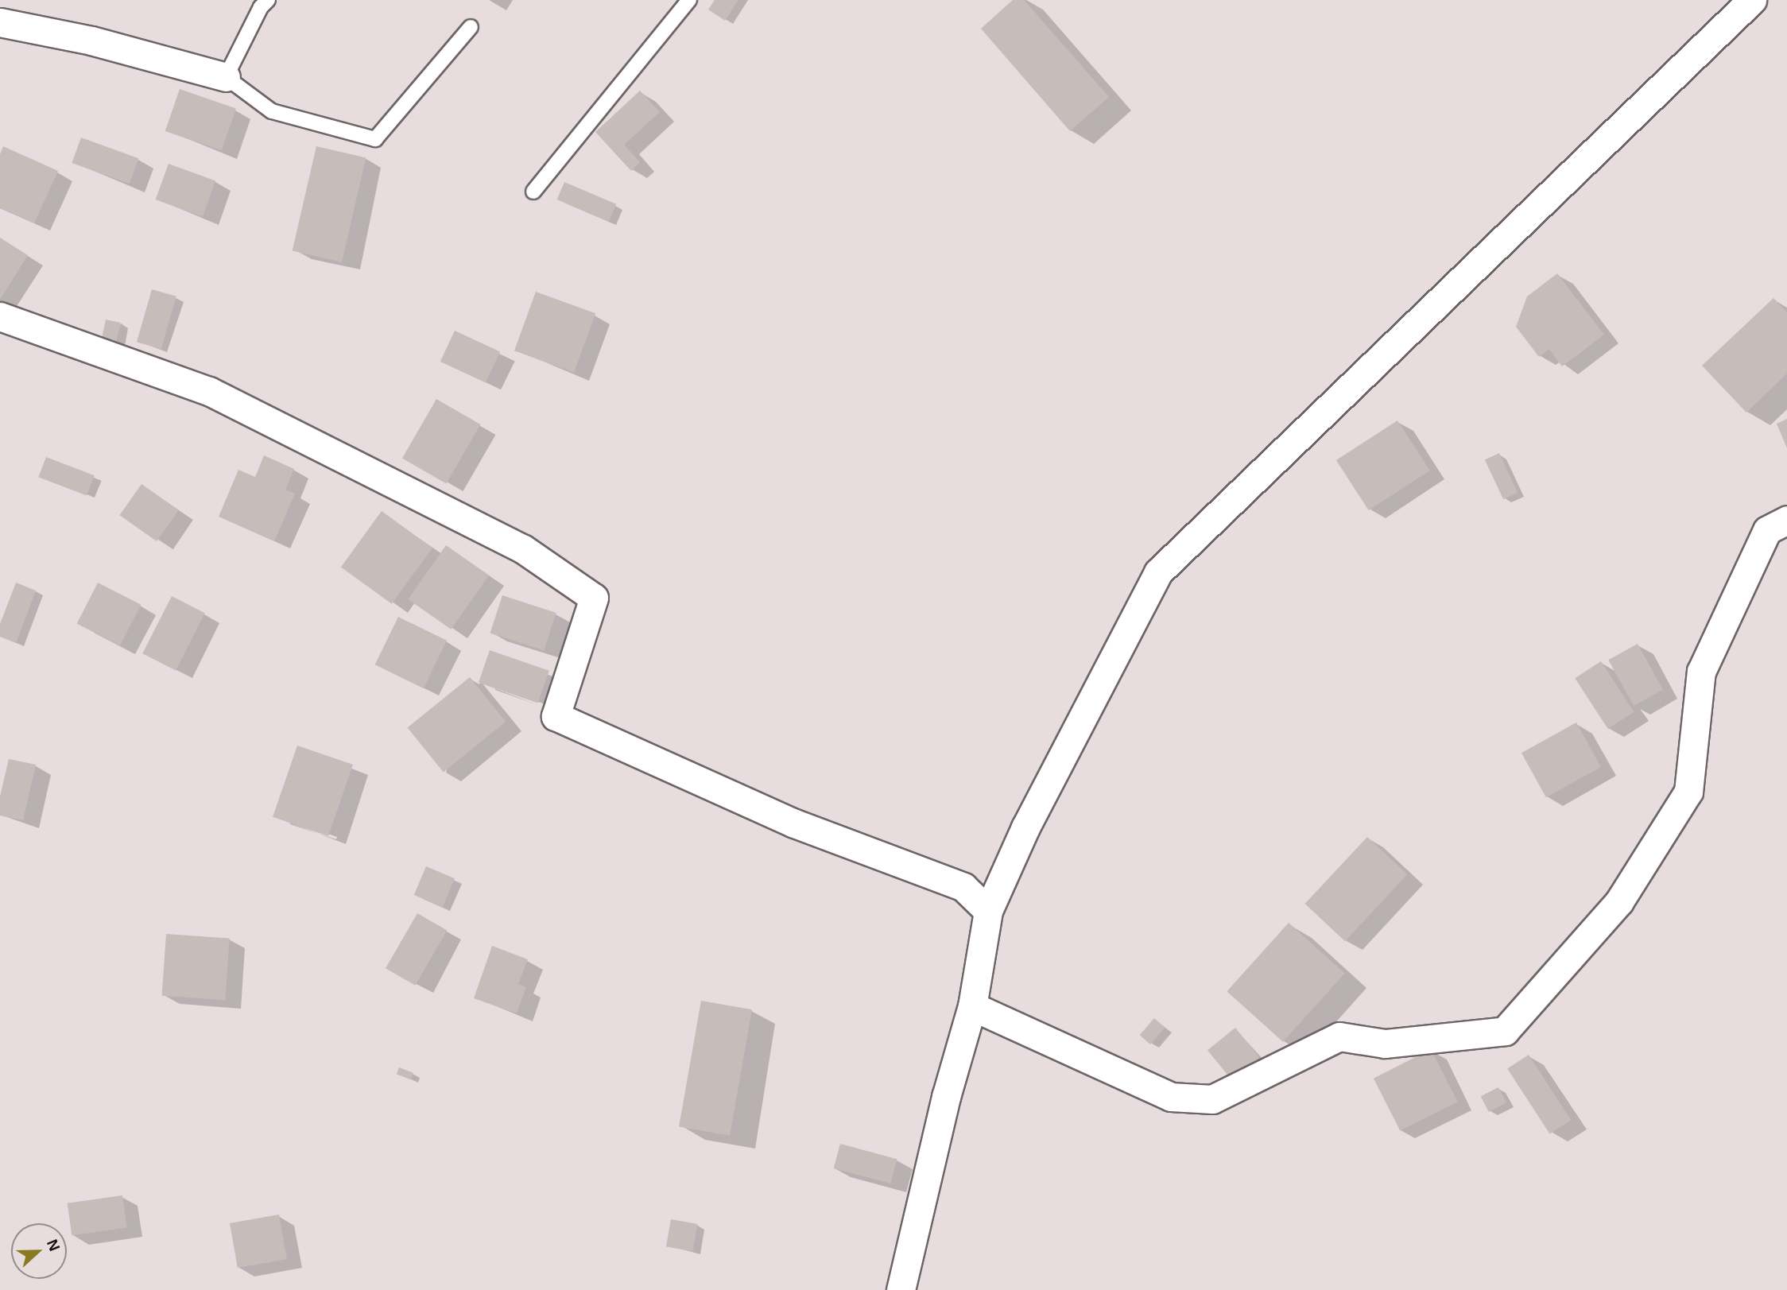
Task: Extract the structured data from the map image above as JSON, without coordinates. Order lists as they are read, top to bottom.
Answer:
{
  "north": "right"
}
